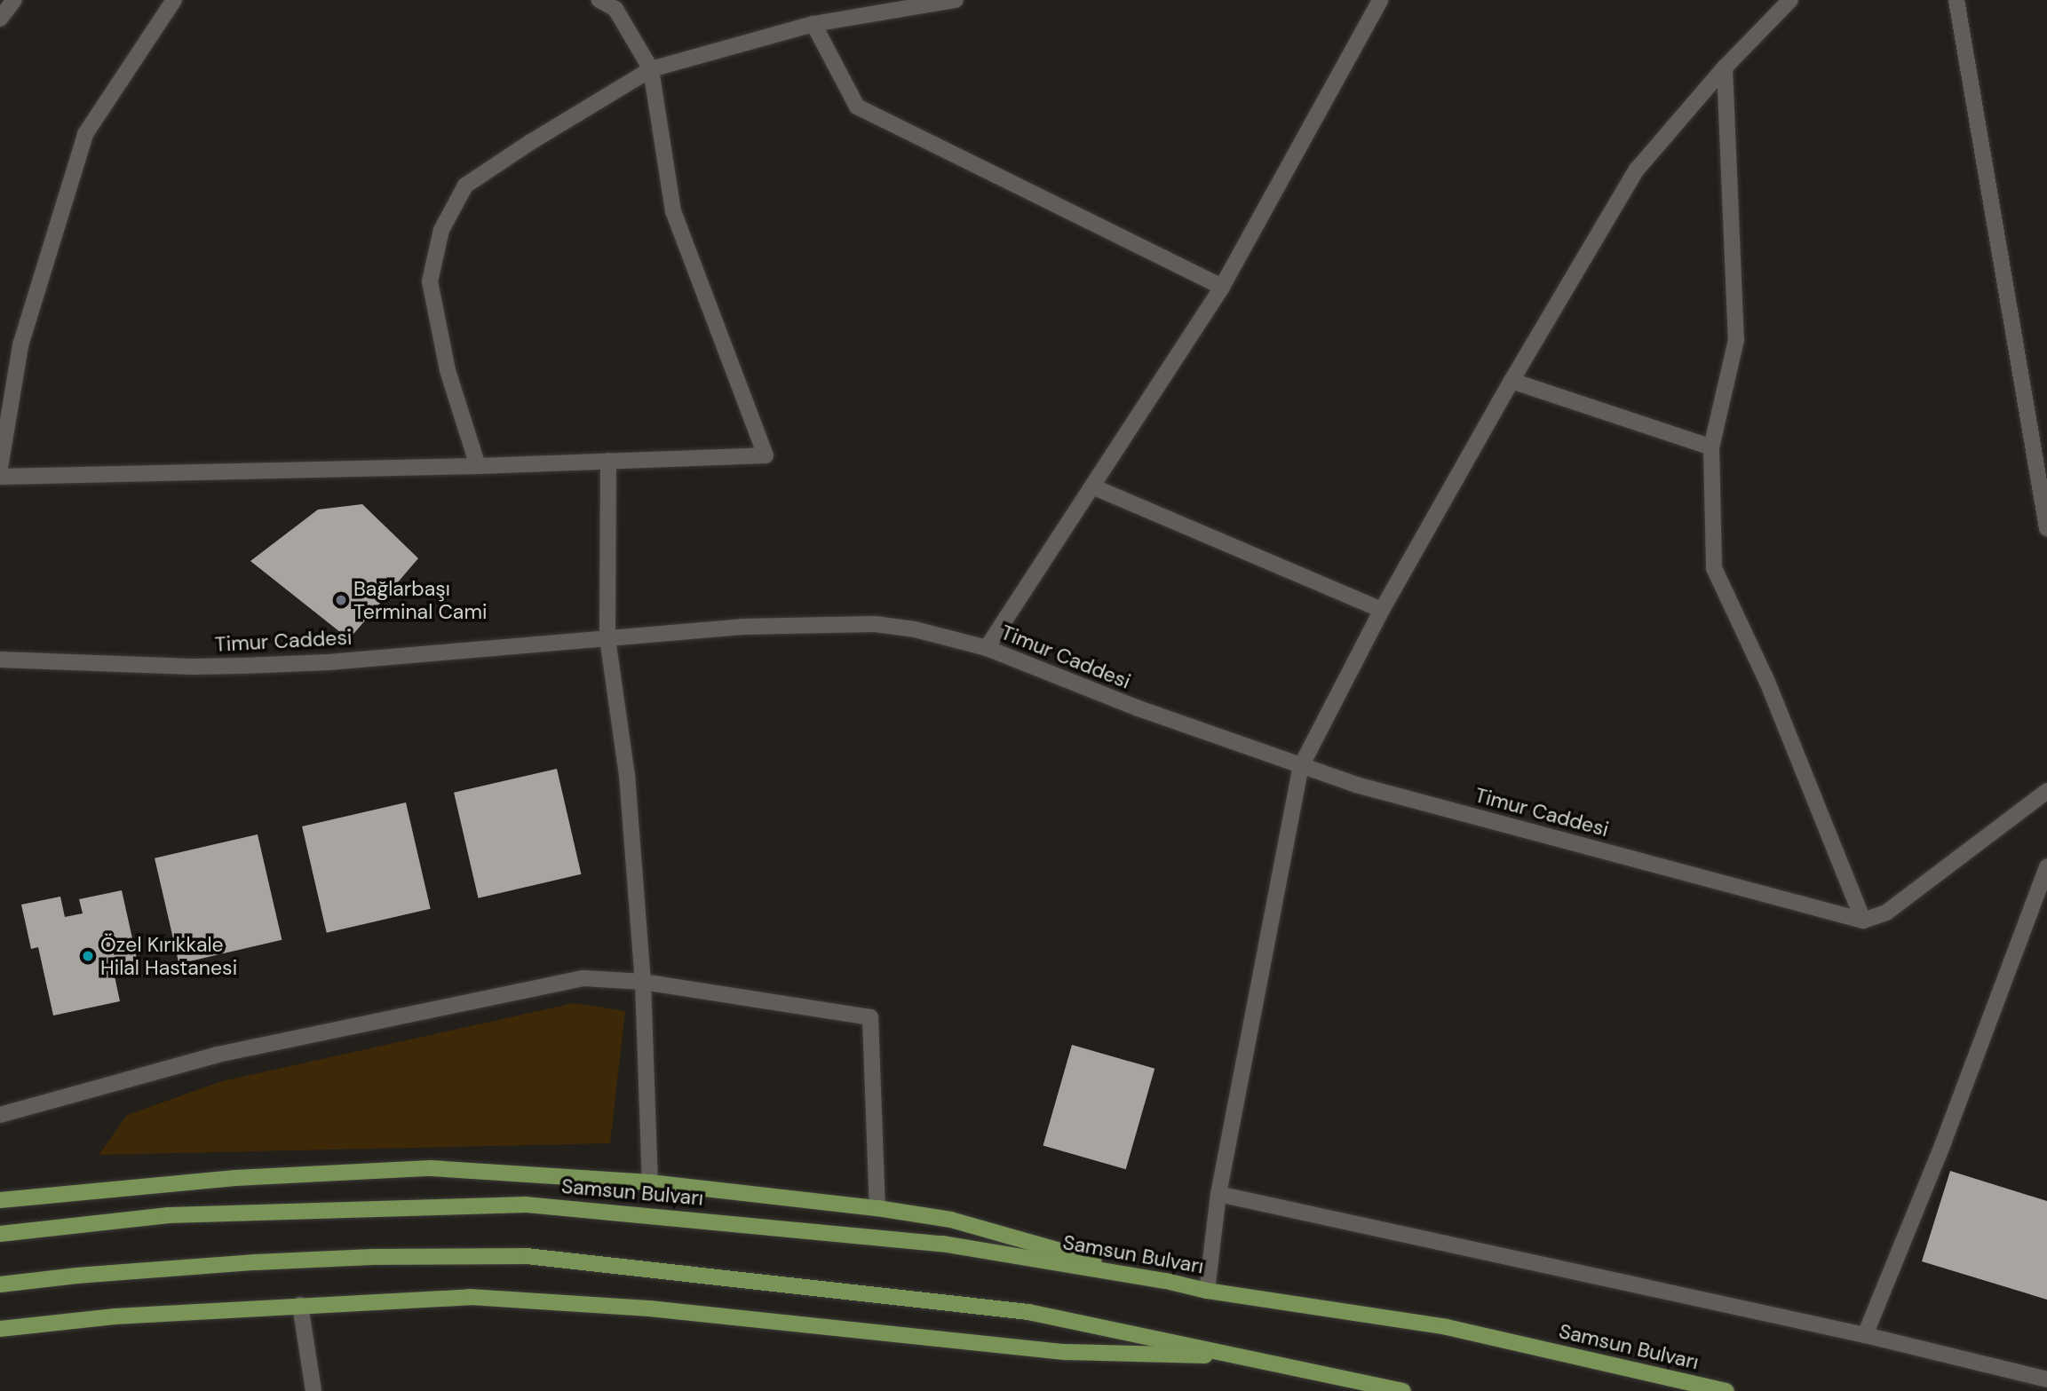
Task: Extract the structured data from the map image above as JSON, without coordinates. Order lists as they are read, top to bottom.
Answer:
{
  "streets": {
    "main road": ["Samsun Bulvarı"],
    "street": ["Timur Caddesi"]
  },
  "places": ["Bağlarbaşı Terminal Cami", "Özel Kırıkkale Hilal Hastanesi"]
}
